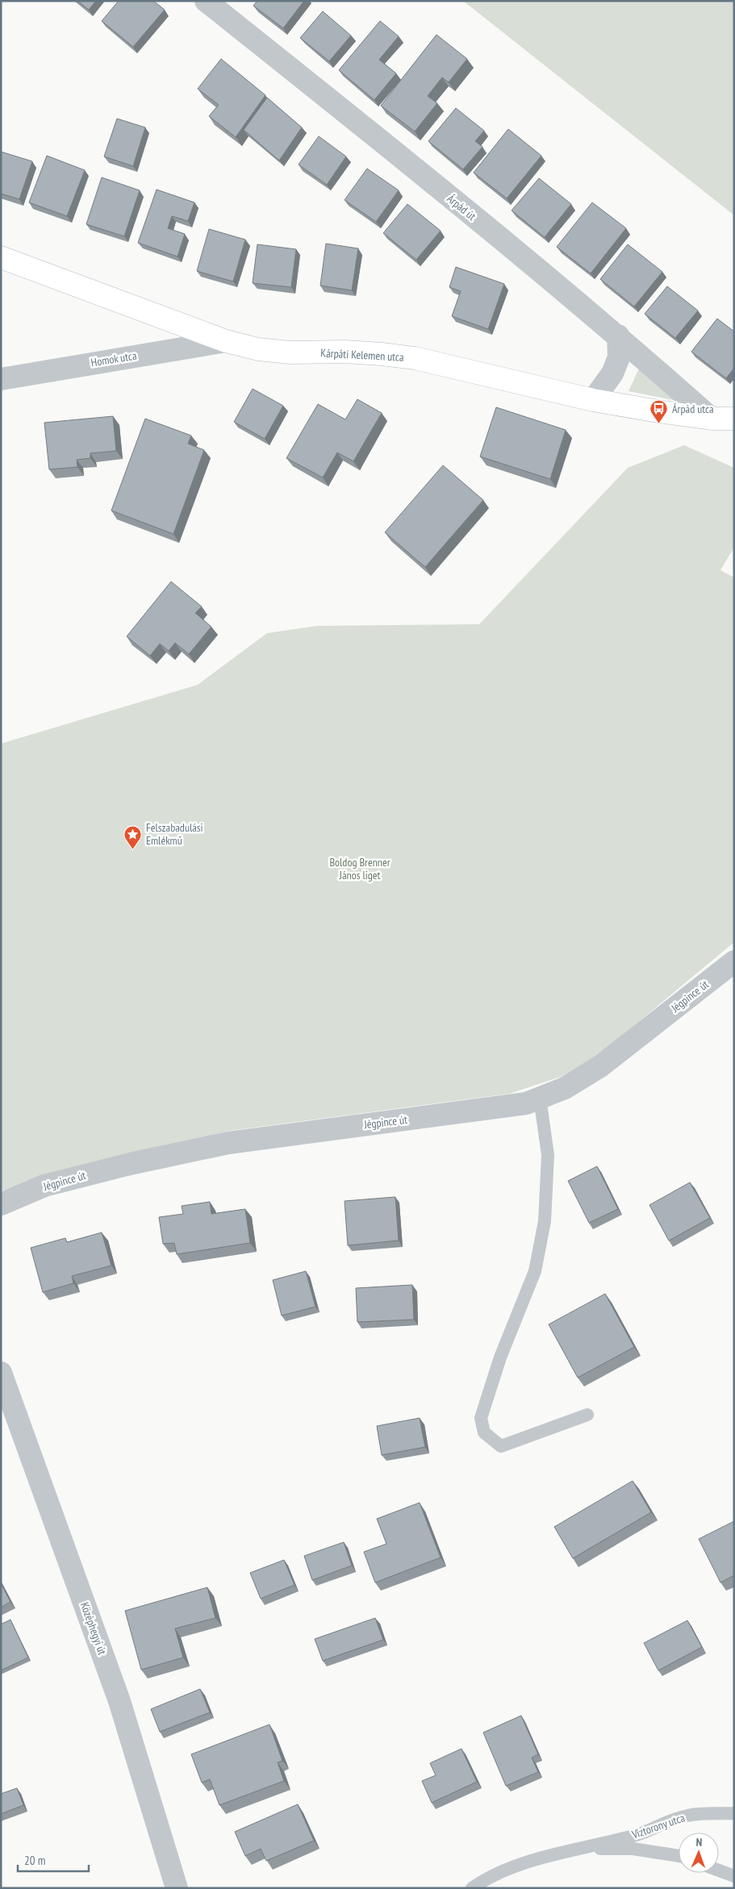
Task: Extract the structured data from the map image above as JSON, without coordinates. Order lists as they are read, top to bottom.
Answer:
{
  "streets": {
    "street": [
      "Árpád út",
      "Kárpáti Kelemen utca",
      "Homok utca",
      "Jégpince út",
      "Középhegyi út"
    ],
    "lane": ["Víztorony utca"]
  },
  "crossings": [
    ["Árpád út", "Kárpáti Kelemen utca"],
    ["Kárpáti Kelemen utca", "Homok utca"]
  ],
  "parks": ["Boldog Brenner János liget"],
  "places": {
    "bus stop": ["Árpád utca"],
    "place": ["Felszabadulási Emlékmű"]
  },
  "scale_bar": "20 m",
  "north": "top"
}
